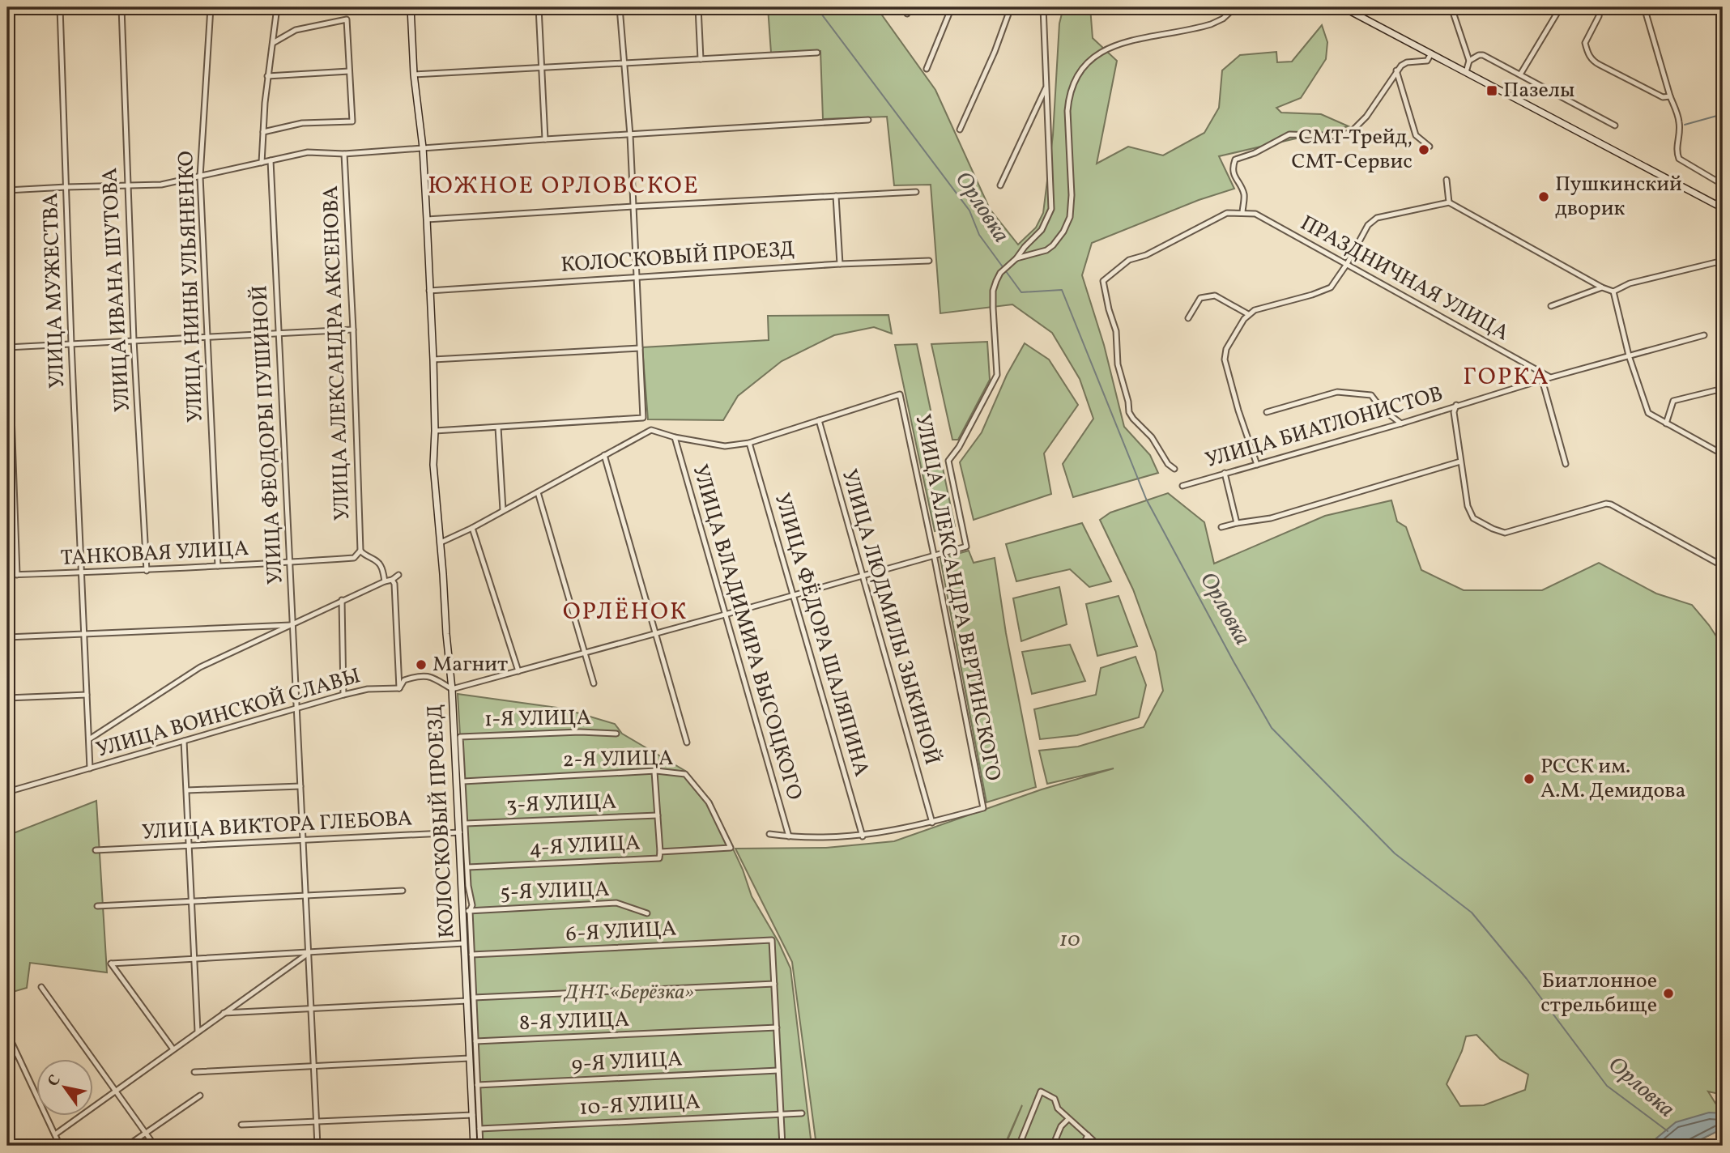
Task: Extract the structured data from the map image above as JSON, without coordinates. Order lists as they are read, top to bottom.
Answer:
{
  "streets": {
    "street": [
      "КОЛОСКОВЫЙ ПРОЕЗД",
      "ПРАЗДНИЧНАЯ УЛИЦА",
      "УЛИЦА НИНЫ УЛЬЯНЕНКО",
      "УЛИЦА ИВАНА ШУТОВА",
      "УЛИЦА МУЖЕСТВА",
      "УЛИЦА АЛЕКСАНДРА АКСЕНОВА",
      "УЛИЦА БИАТЛОНИСТОВ",
      "УЛИЦА ФЕОДОРЫ ПУШИНОЙ",
      "ТАНКОВАЯ УЛИЦА",
      "УЛИЦА АЛЕКСАНДРА ВЕРТИНСКОГО",
      "УЛИЦА ЛЮДМИЛЫ ЗЫКИНОЙ",
      "УЛИЦА ВЛАДИМИРА ВЫСОЦКОГО",
      "УЛИЦА ФЁДОРА ШАЛЯПИНА",
      "УЛИЦА ВОИНСКОЙ СЛАВЫ",
      "1-Я УЛИЦА",
      "2-Я УЛИЦА",
      "3-Я УЛИЦА",
      "УЛИЦА ВИКТОРА ГЛЕБОВА",
      "4-Я УЛИЦА",
      "5-Я УЛИЦА",
      "6-Я УЛИЦА",
      "8-Я УЛИЦА",
      "9-Я УЛИЦА",
      "10-Я УЛИЦА"
    ]
  },
  "crossings": [
    ["КОЛОСКОВЫЙ ПРОЕЗД", "УЛИЦА ВОИНСКОЙ СЛАВЫ"],
    ["КОЛОСКОВЫЙ ПРОЕЗД", "УЛИЦА ВИКТОРА ГЛЕБОВА"],
    ["КОЛОСКОВЫЙ ПРОЕЗД", "5-Я УЛИЦА"],
    ["ПРАЗДНИЧНАЯ УЛИЦА", "УЛИЦА БИАТЛОНИСТОВ"],
    ["УЛИЦА НИНЫ УЛЬЯНЕНКО", "ТАНКОВАЯ УЛИЦА"],
    ["УЛИЦА ИВАНА ШУТОВА", "ТАНКОВАЯ УЛИЦА"],
    ["УЛИЦА МУЖЕСТВА", "ТАНКОВАЯ УЛИЦА"],
    ["УЛИЦА МУЖЕСТВА", "УЛИЦА ВОИНСКОЙ СЛАВЫ"],
    ["УЛИЦА АЛЕКСАНДРА АКСЕНОВА", "ТАНКОВАЯ УЛИЦА"],
    ["УЛИЦА ФЕОДОРЫ ПУШИНОЙ", "ТАНКОВАЯ УЛИЦА"],
    ["УЛИЦА ФЕОДОРЫ ПУШИНОЙ", "УЛИЦА ВОИНСКОЙ СЛАВЫ"],
    ["УЛИЦА ФЕОДОРЫ ПУШИНОЙ", "УЛИЦА ВИКТОРА ГЛЕБОВА"],
    ["УЛИЦА АЛЕКСАНДРА ВЕРТИНСКОГО", "УЛИЦА ЛЮДМИЛЫ ЗЫКИНОЙ"],
    ["1-Я УЛИЦА", "2-Я УЛИЦА"],
    ["2-Я УЛИЦА", "4-Я УЛИЦА"]
  ],
  "districts": ["ЮЖНОЕ ОРЛОВСКОЕ", "ГОРКА", "ОРЛЁНОК"],
  "water": ["Орловка"],
  "parks": ["10", "ДНТ «Берёзка»"],
  "places": {
    "transit": ["Пазелы"],
    "other": [
      "СМТ-Трейд, СМТ-Сервис",
      "Пушкинский дворик",
      "Магнит",
      "РССК им. А.М. Демидова",
      "Биатлонное стрельбище"
    ]
  },
  "north": "top left"
}
